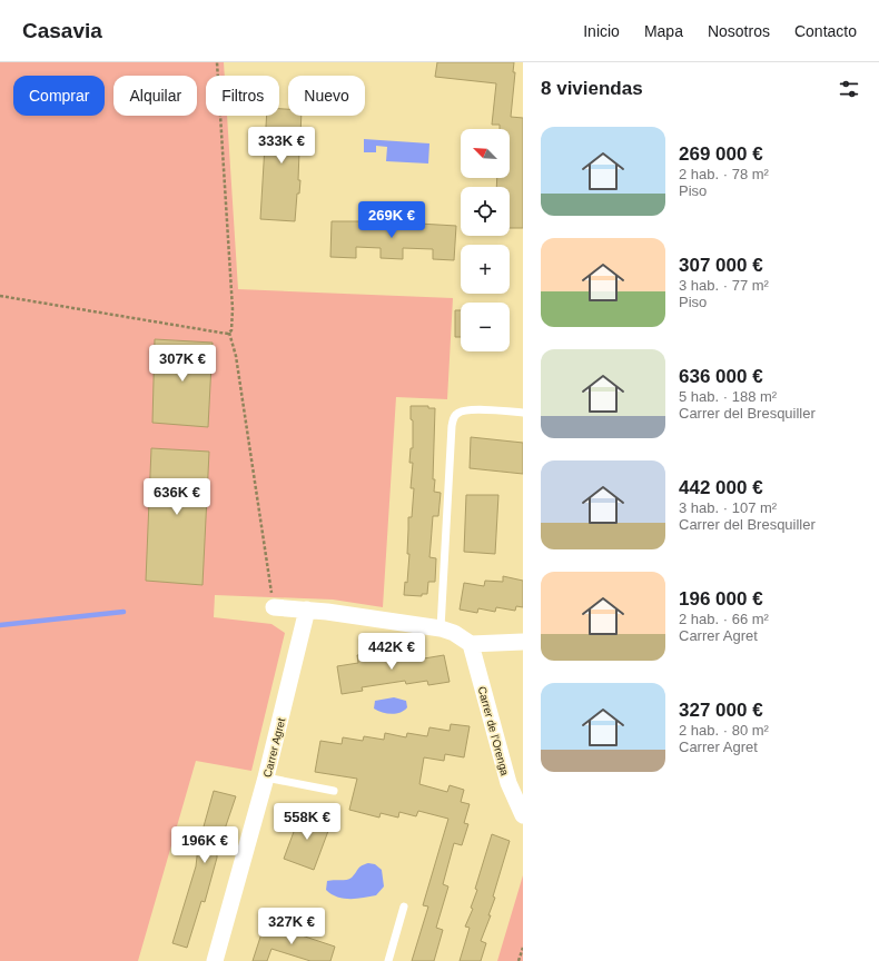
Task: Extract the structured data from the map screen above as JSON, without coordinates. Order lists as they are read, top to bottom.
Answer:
{
  "streets": {
    "street": ["Carrer de l'Orenga", "Carrer Agret"]
  },
  "north": "top left",
  "page": {
    "header": "Casavia",
    "nav": [
      "Inicio",
      "Mapa",
      "Nosotros",
      "Contacto"
    ],
    "heading": "8 viviendas",
    "chip": [
      "Comprar",
      "Alquilar",
      "Filtros",
      "Nuevo"
    ],
    "list": [
      {
        "name": "269 000 €",
        "note": "2 hab. · 78 m² · Piso"
      },
      {
        "name": "307 000 €",
        "note": "3 hab. · 77 m² · Piso"
      },
      {
        "name": "636 000 €",
        "note": "5 hab. · 188 m² · Carrer del Bresquiller"
      },
      {
        "name": "442 000 €",
        "note": "3 hab. · 107 m² · Carrer del Bresquiller"
      },
      {
        "name": "196 000 €",
        "note": "2 hab. · 66 m² · Carrer Agret"
      },
      {
        "name": "327 000 €",
        "note": "2 hab. · 80 m² · Carrer Agret"
      }
    ],
    "price": [
      "333K €",
      "269K €",
      "307K €",
      "636K €",
      "442K €",
      "558K €",
      "196K €",
      "327K €"
    ],
    "map_buttons": ["+", "−"]
  }
}
